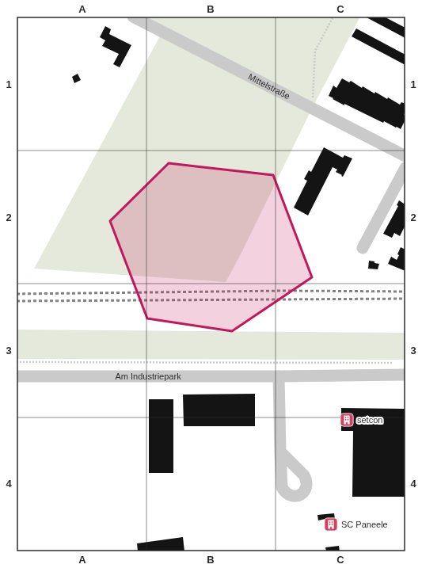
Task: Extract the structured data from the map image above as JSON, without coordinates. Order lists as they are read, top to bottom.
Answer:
{
  "streets": {
    "street": ["Mittelstraße", "Am Industriepark"]
  },
  "places": {
    "building": ["setcon", "SC Paneele"]
  },
  "grid": {
    "columns": ["A", "B", "C"],
    "rows": [
      "1",
      "2",
      "3",
      "4"
    ]
  }
}
